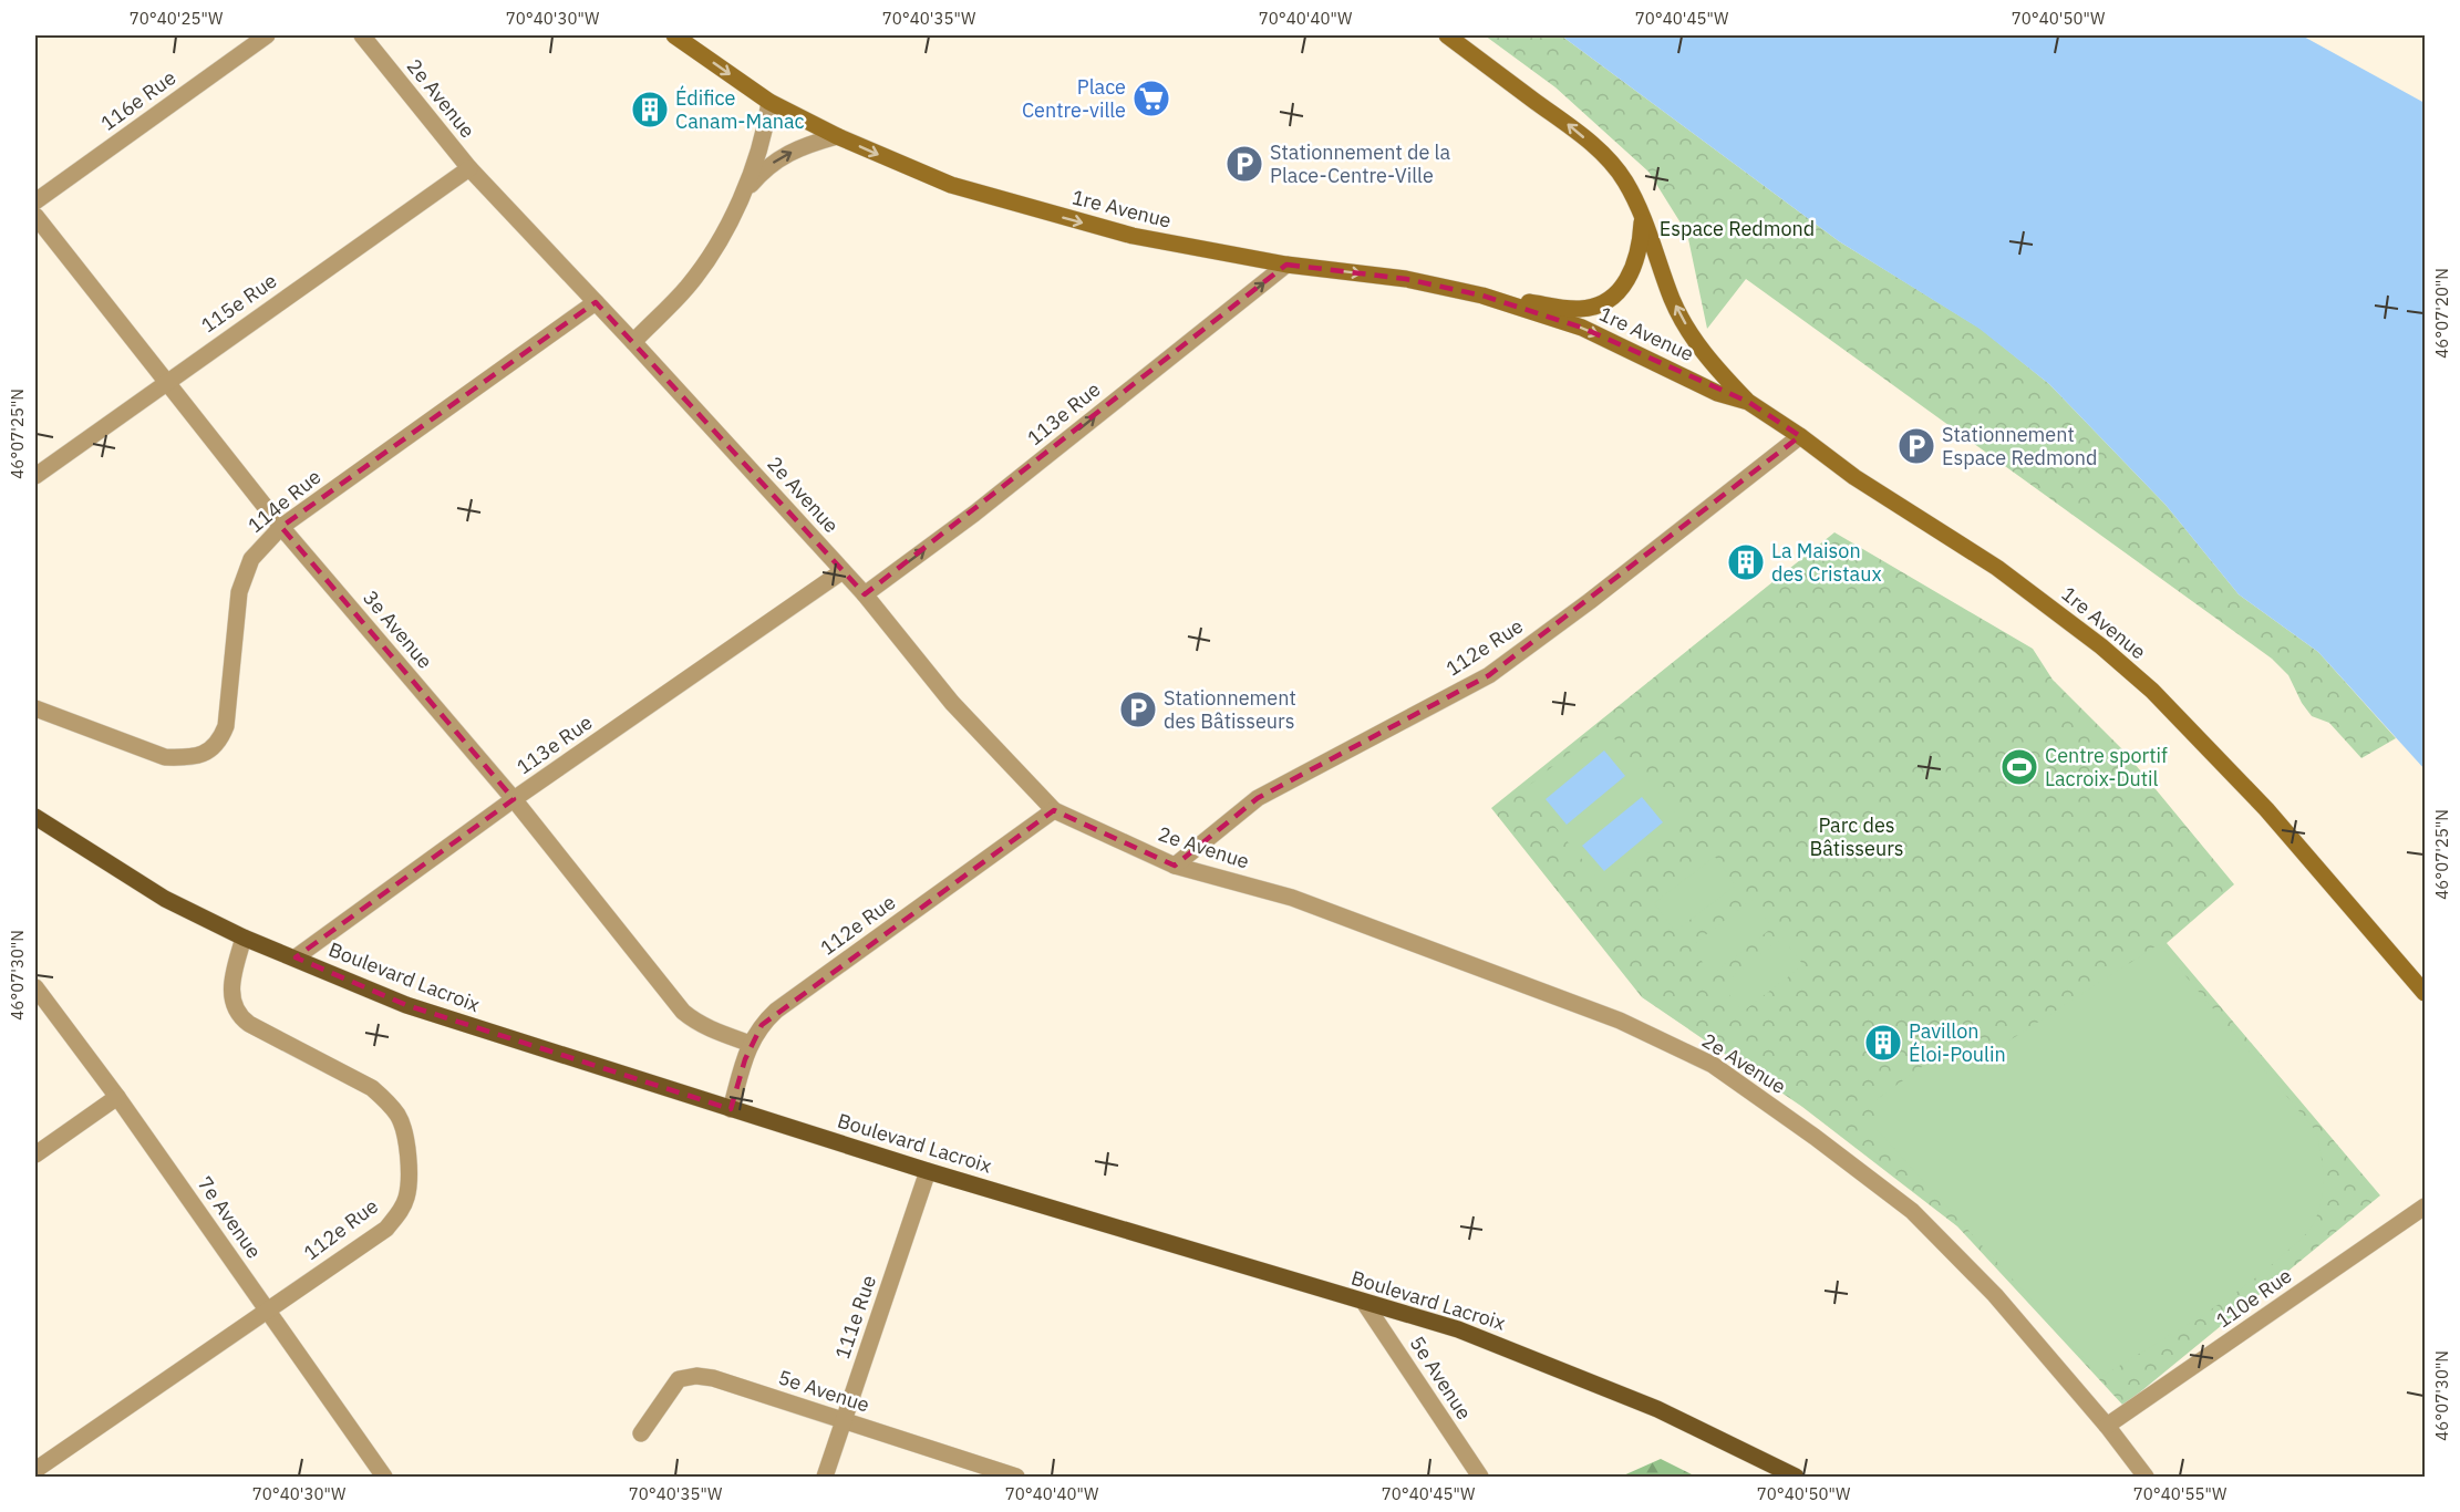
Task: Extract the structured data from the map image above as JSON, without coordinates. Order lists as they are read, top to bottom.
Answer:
{
  "streets": {
    "main road": ["Boulevard Lacroix"],
    "street": [
      "2e Avenue",
      "116e Rue",
      "1re Avenue",
      "115e Rue",
      "113e Rue",
      "114e Rue",
      "3e Avenue",
      "112e Rue",
      "7e Avenue",
      "110e Rue",
      "111e Rue",
      "5e Avenue"
    ]
  },
  "crossings": [
    ["2e Avenue", "115e Rue"],
    ["2e Avenue", "113e Rue"],
    ["2e Avenue", "114e Rue"],
    ["2e Avenue", "112e Rue"],
    ["2e Avenue", "110e Rue"],
    ["1re Avenue", "113e Rue"],
    ["1re Avenue", "112e Rue"],
    ["115e Rue", "3e Avenue"],
    ["113e Rue", "3e Avenue"],
    ["113e Rue", "Boulevard Lacroix"],
    ["114e Rue", "3e Avenue"],
    ["3e Avenue", "112e Rue"],
    ["112e Rue", "Boulevard Lacroix"],
    ["112e Rue", "7e Avenue"],
    ["Boulevard Lacroix", "111e Rue"],
    ["Boulevard Lacroix", "5e Avenue"],
    ["111e Rue", "5e Avenue"]
  ],
  "one_way": ["1re Avenue", "113e Rue"],
  "parks": ["Espace Redmond", "Parc des Bâtisseurs"],
  "places": {
    "supermarket": ["Place Centre-ville"],
    "building": ["Édifice Canam-Manac", "La Maison des Cristaux", "Pavillon Éloi-Poulin"],
    "parking": ["Stationnement de la Place-Centre-Ville", "Stationnement Espace Redmond", "Stationnement des Bâtisseurs"],
    "sports": ["Centre sportif Lacroix-Dutil"]
  },
  "coordinates": [
    "70°40'25\"W",
    "70°40'30\"W",
    "70°40'35\"W",
    "70°40'40\"W",
    "70°40'45\"W",
    "70°40'50\"W",
    "46°07'20\"N",
    "46°07'25\"N",
    "46°07'30\"N",
    "70°40'55\"W"
  ]
}
